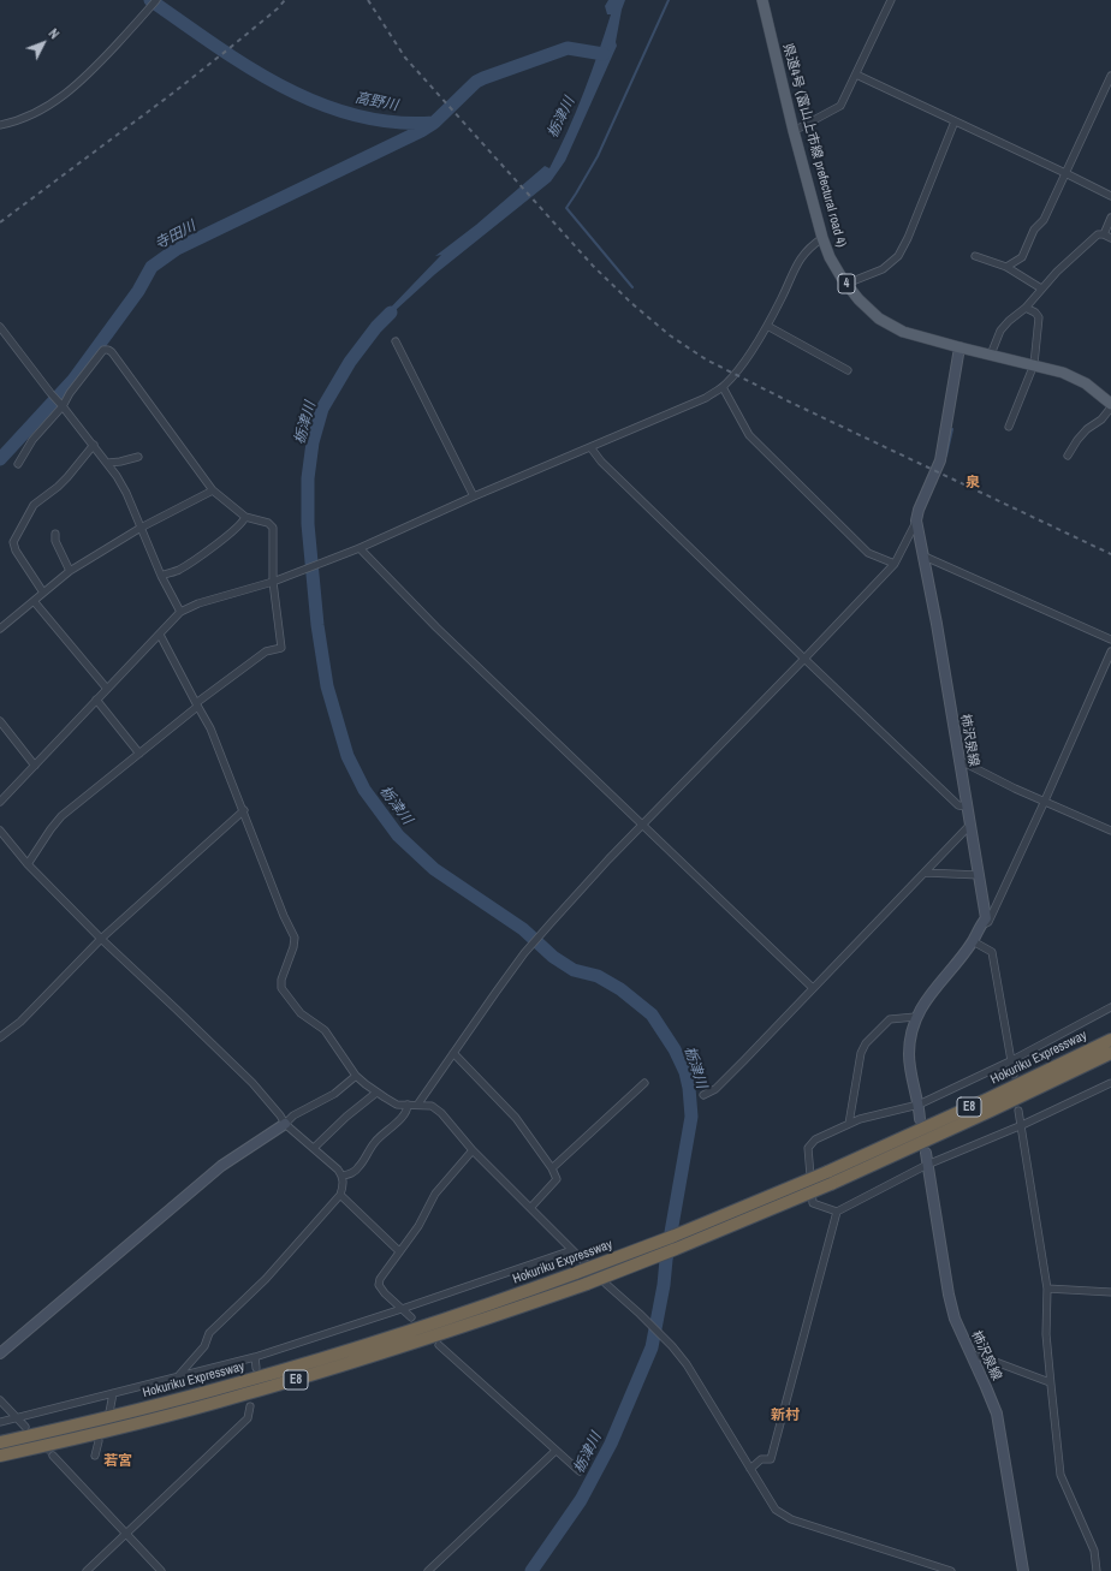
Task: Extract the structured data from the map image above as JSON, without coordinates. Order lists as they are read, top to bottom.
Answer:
{
  "streets": {
    "highway": ["Hokuriku Expressway", "E8"],
    "main road": ["県道4号 (富山上市線 prefectural road 4)", "4", "柿沢泉線"]
  },
  "districts": ["泉", "新村", "若宮"],
  "water": ["高野川", "栃津川", "寺田川"],
  "north": "top right"
}
